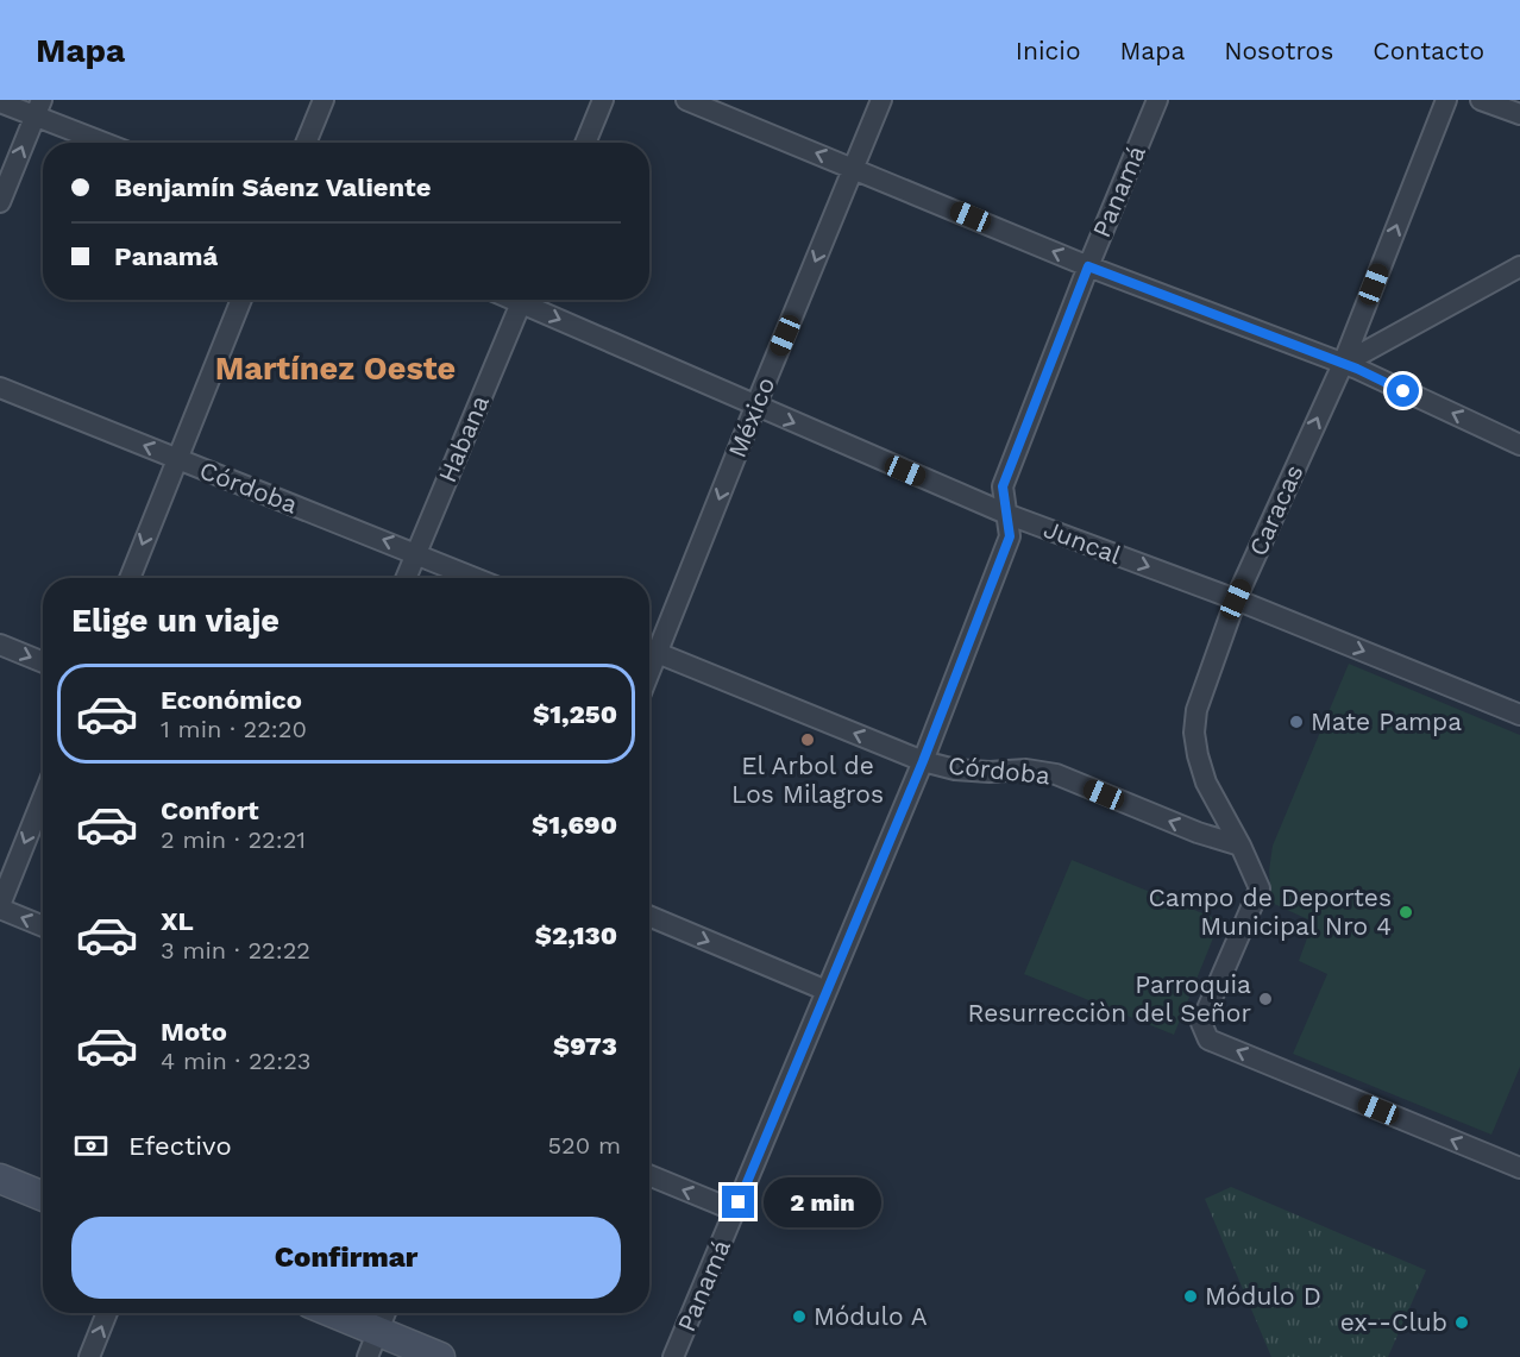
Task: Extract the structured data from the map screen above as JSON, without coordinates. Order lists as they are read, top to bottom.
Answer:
{
  "streets": {
    "street": [
      "Panamá",
      "México",
      "Habana",
      "Córdoba",
      "Caracas",
      "Juncal"
    ]
  },
  "crossings": [
    ["Panamá", "Córdoba"],
    ["Panamá", "Juncal"],
    ["México", "Córdoba"],
    ["México", "Juncal"],
    ["Habana", "Córdoba"],
    ["Córdoba", "Caracas"],
    ["Caracas", "Juncal"]
  ],
  "one_way": ["México", "Córdoba", "Juncal"],
  "districts": ["Martínez Oeste"],
  "places": [
    "Mate Pampa",
    "El Arbol de Los Milagros",
    "Campo de Deportes Municipal Nro 4",
    "Parroquia Resurrecciòn del Señor",
    "Módulo D",
    "Módulo A",
    "ex--Club"
  ],
  "page": {
    "header": "Mapa",
    "nav": [
      "Inicio",
      "Mapa",
      "Nosotros",
      "Contacto"
    ],
    "banner": ["Benjamín Sáenz Valiente", "Panamá"],
    "heading": "Elige un viaje",
    "list": [
      {
        "name": "Económico",
        "note": "1 min · 22:20",
        "value": "$1,250"
      },
      {
        "name": "Confort",
        "note": "2 min · 22:21",
        "value": "$1,690"
      },
      {
        "name": "XL",
        "note": "3 min · 22:22",
        "value": "$2,130"
      },
      {
        "name": "Moto",
        "note": "4 min · 22:23",
        "value": "$973"
      }
    ],
    "pay": ["Efectivo", "520 m"],
    "bubble": "2 min",
    "buttons": "Confirmar"
  }
}
